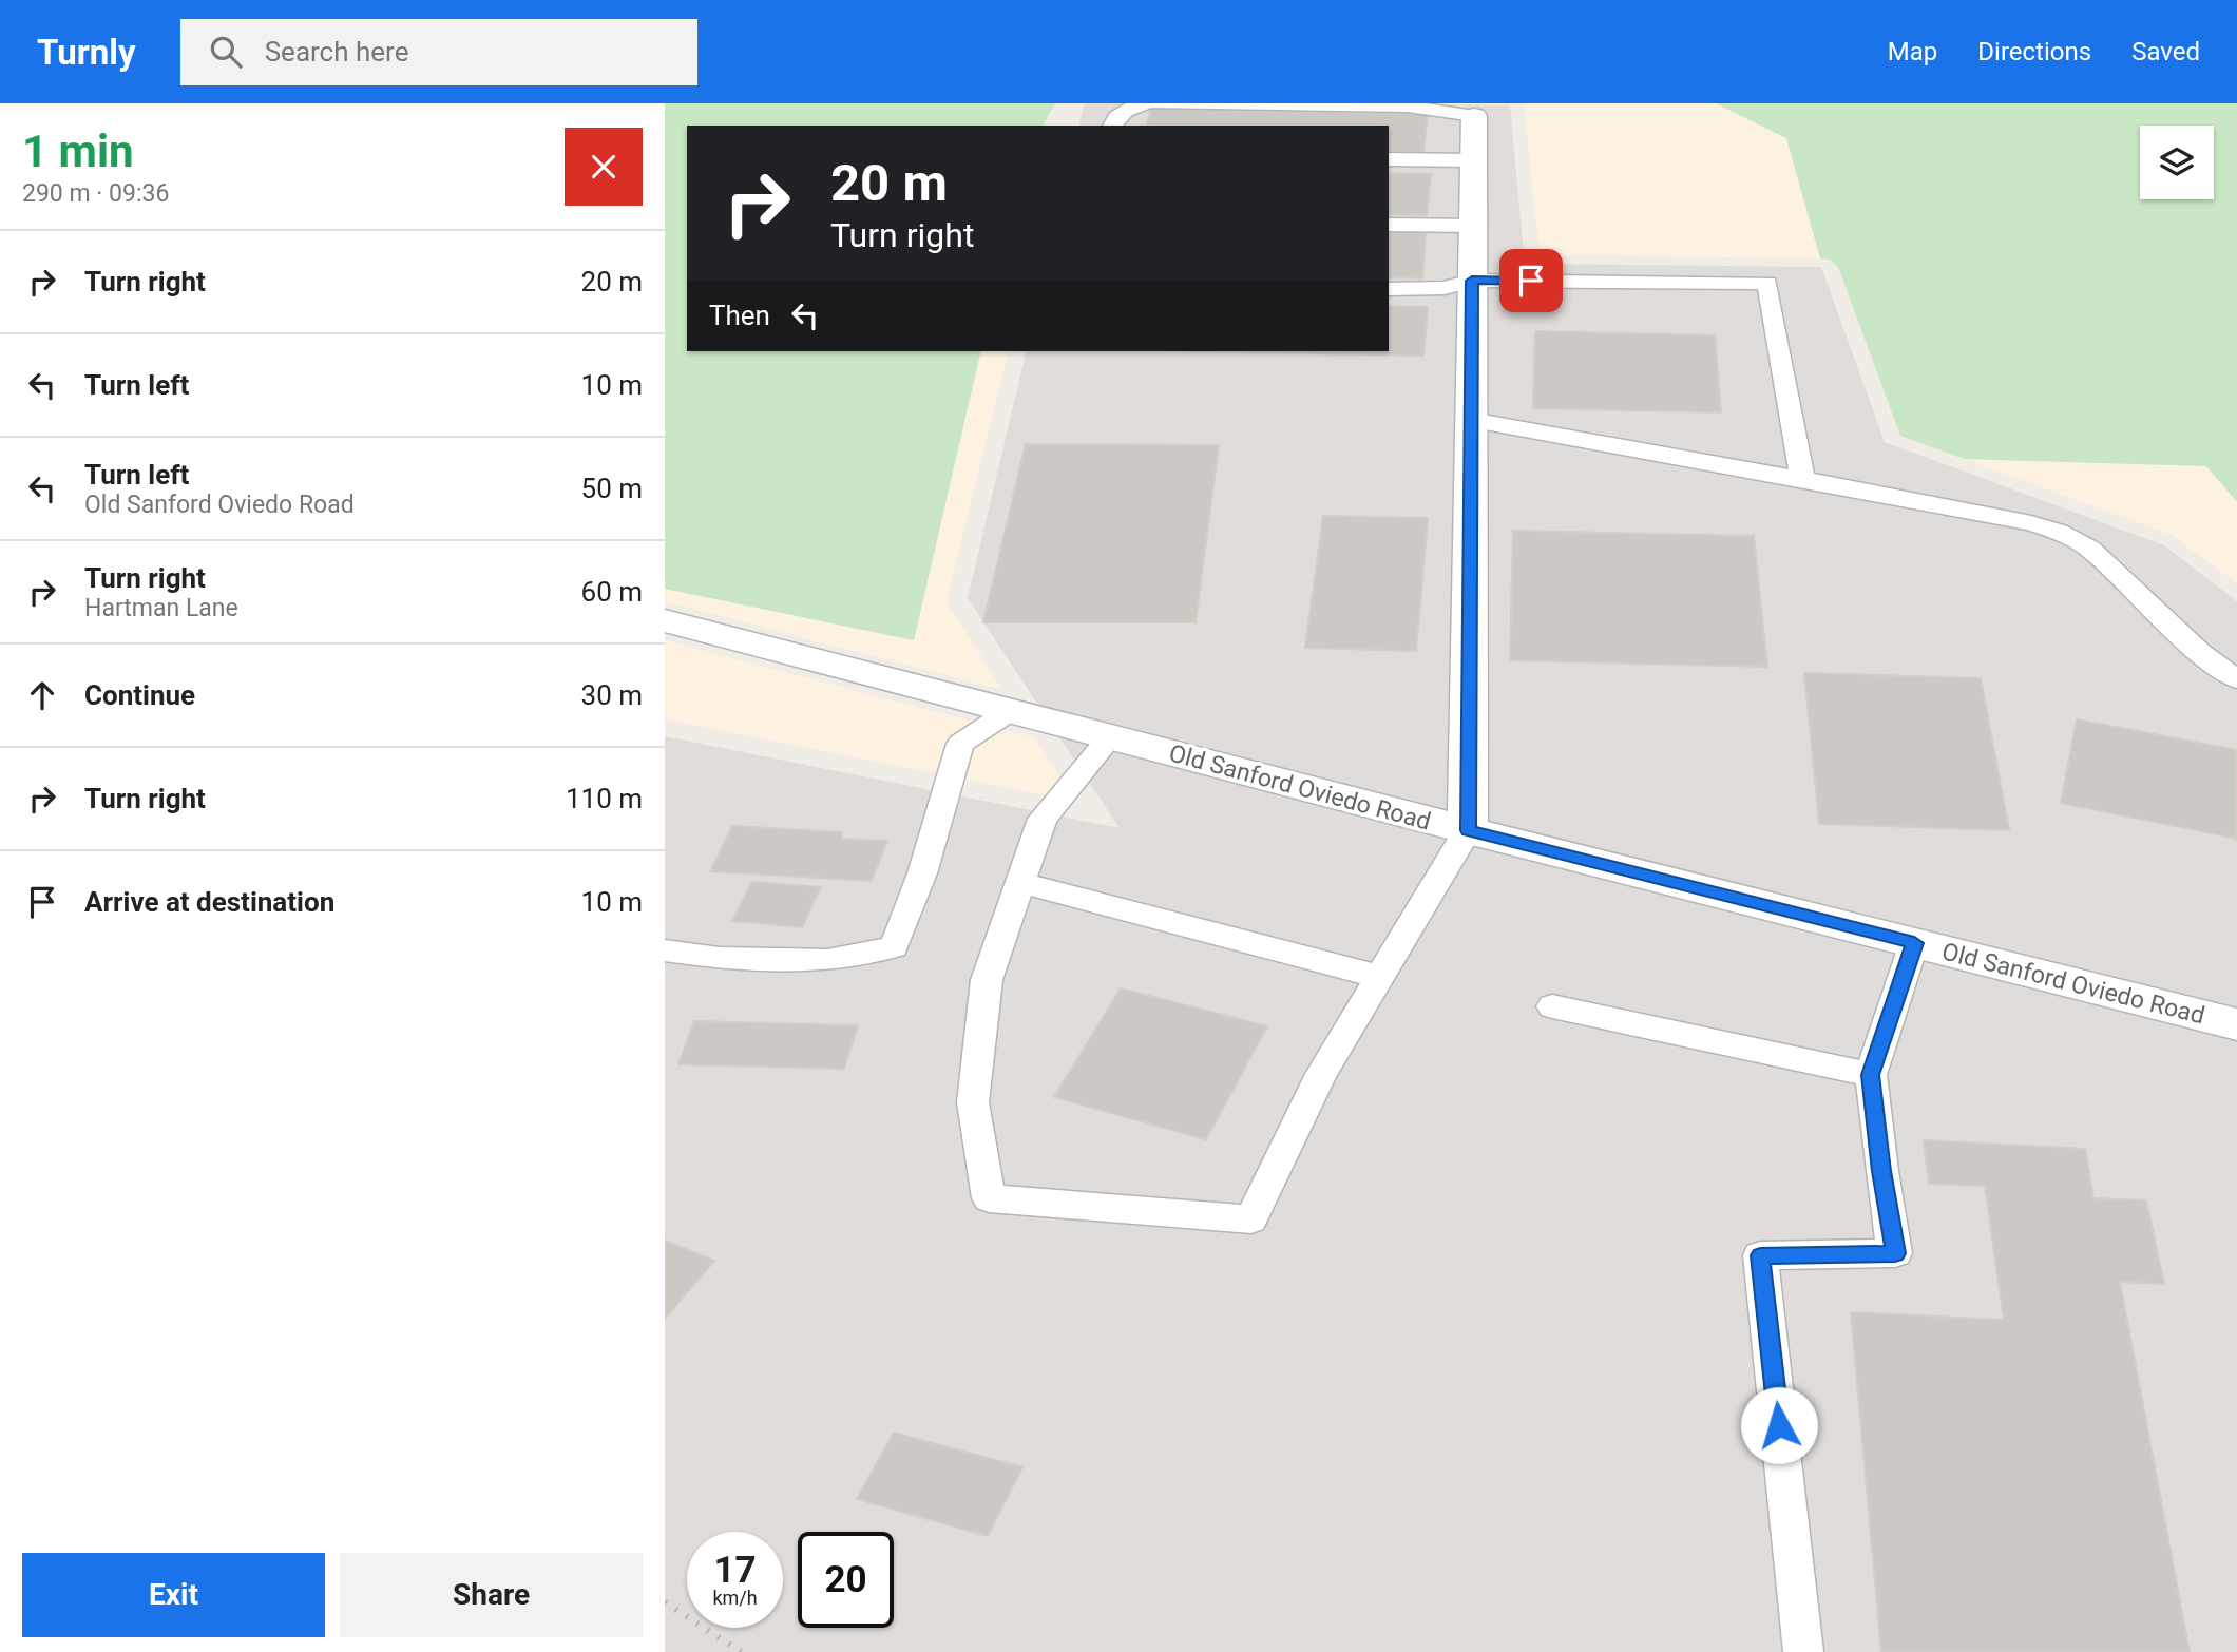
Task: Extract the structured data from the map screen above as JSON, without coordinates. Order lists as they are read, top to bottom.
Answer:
{
  "streets": {
    "street": ["Old Sanford Oviedo Road"]
  },
  "page": {
    "header": "Turnly",
    "search": "Search here",
    "nav": ["Map", "Directions", "Saved"],
    "heading": ["1 min", "290 m · 09:36"],
    "turn": ["20 m", "Turn right"],
    "list": [
      {
        "name": "Turn right",
        "value": "20 m"
      },
      {
        "name": "Turn left",
        "value": "10 m"
      },
      {
        "name": "Turn left",
        "note": "Old Sanford Oviedo Road",
        "value": "50 m"
      },
      {
        "name": "Turn right",
        "note": "Hartman Lane",
        "value": "60 m"
      },
      {
        "name": "Continue",
        "value": "30 m"
      },
      {
        "name": "Turn right",
        "value": "110 m"
      },
      {
        "name": "Arrive at destination",
        "value": "10 m"
      }
    ],
    "then": "Then",
    "speed": "17 km/h",
    "limit": "20",
    "buttons": ["Exit", "Share"]
  }
}
